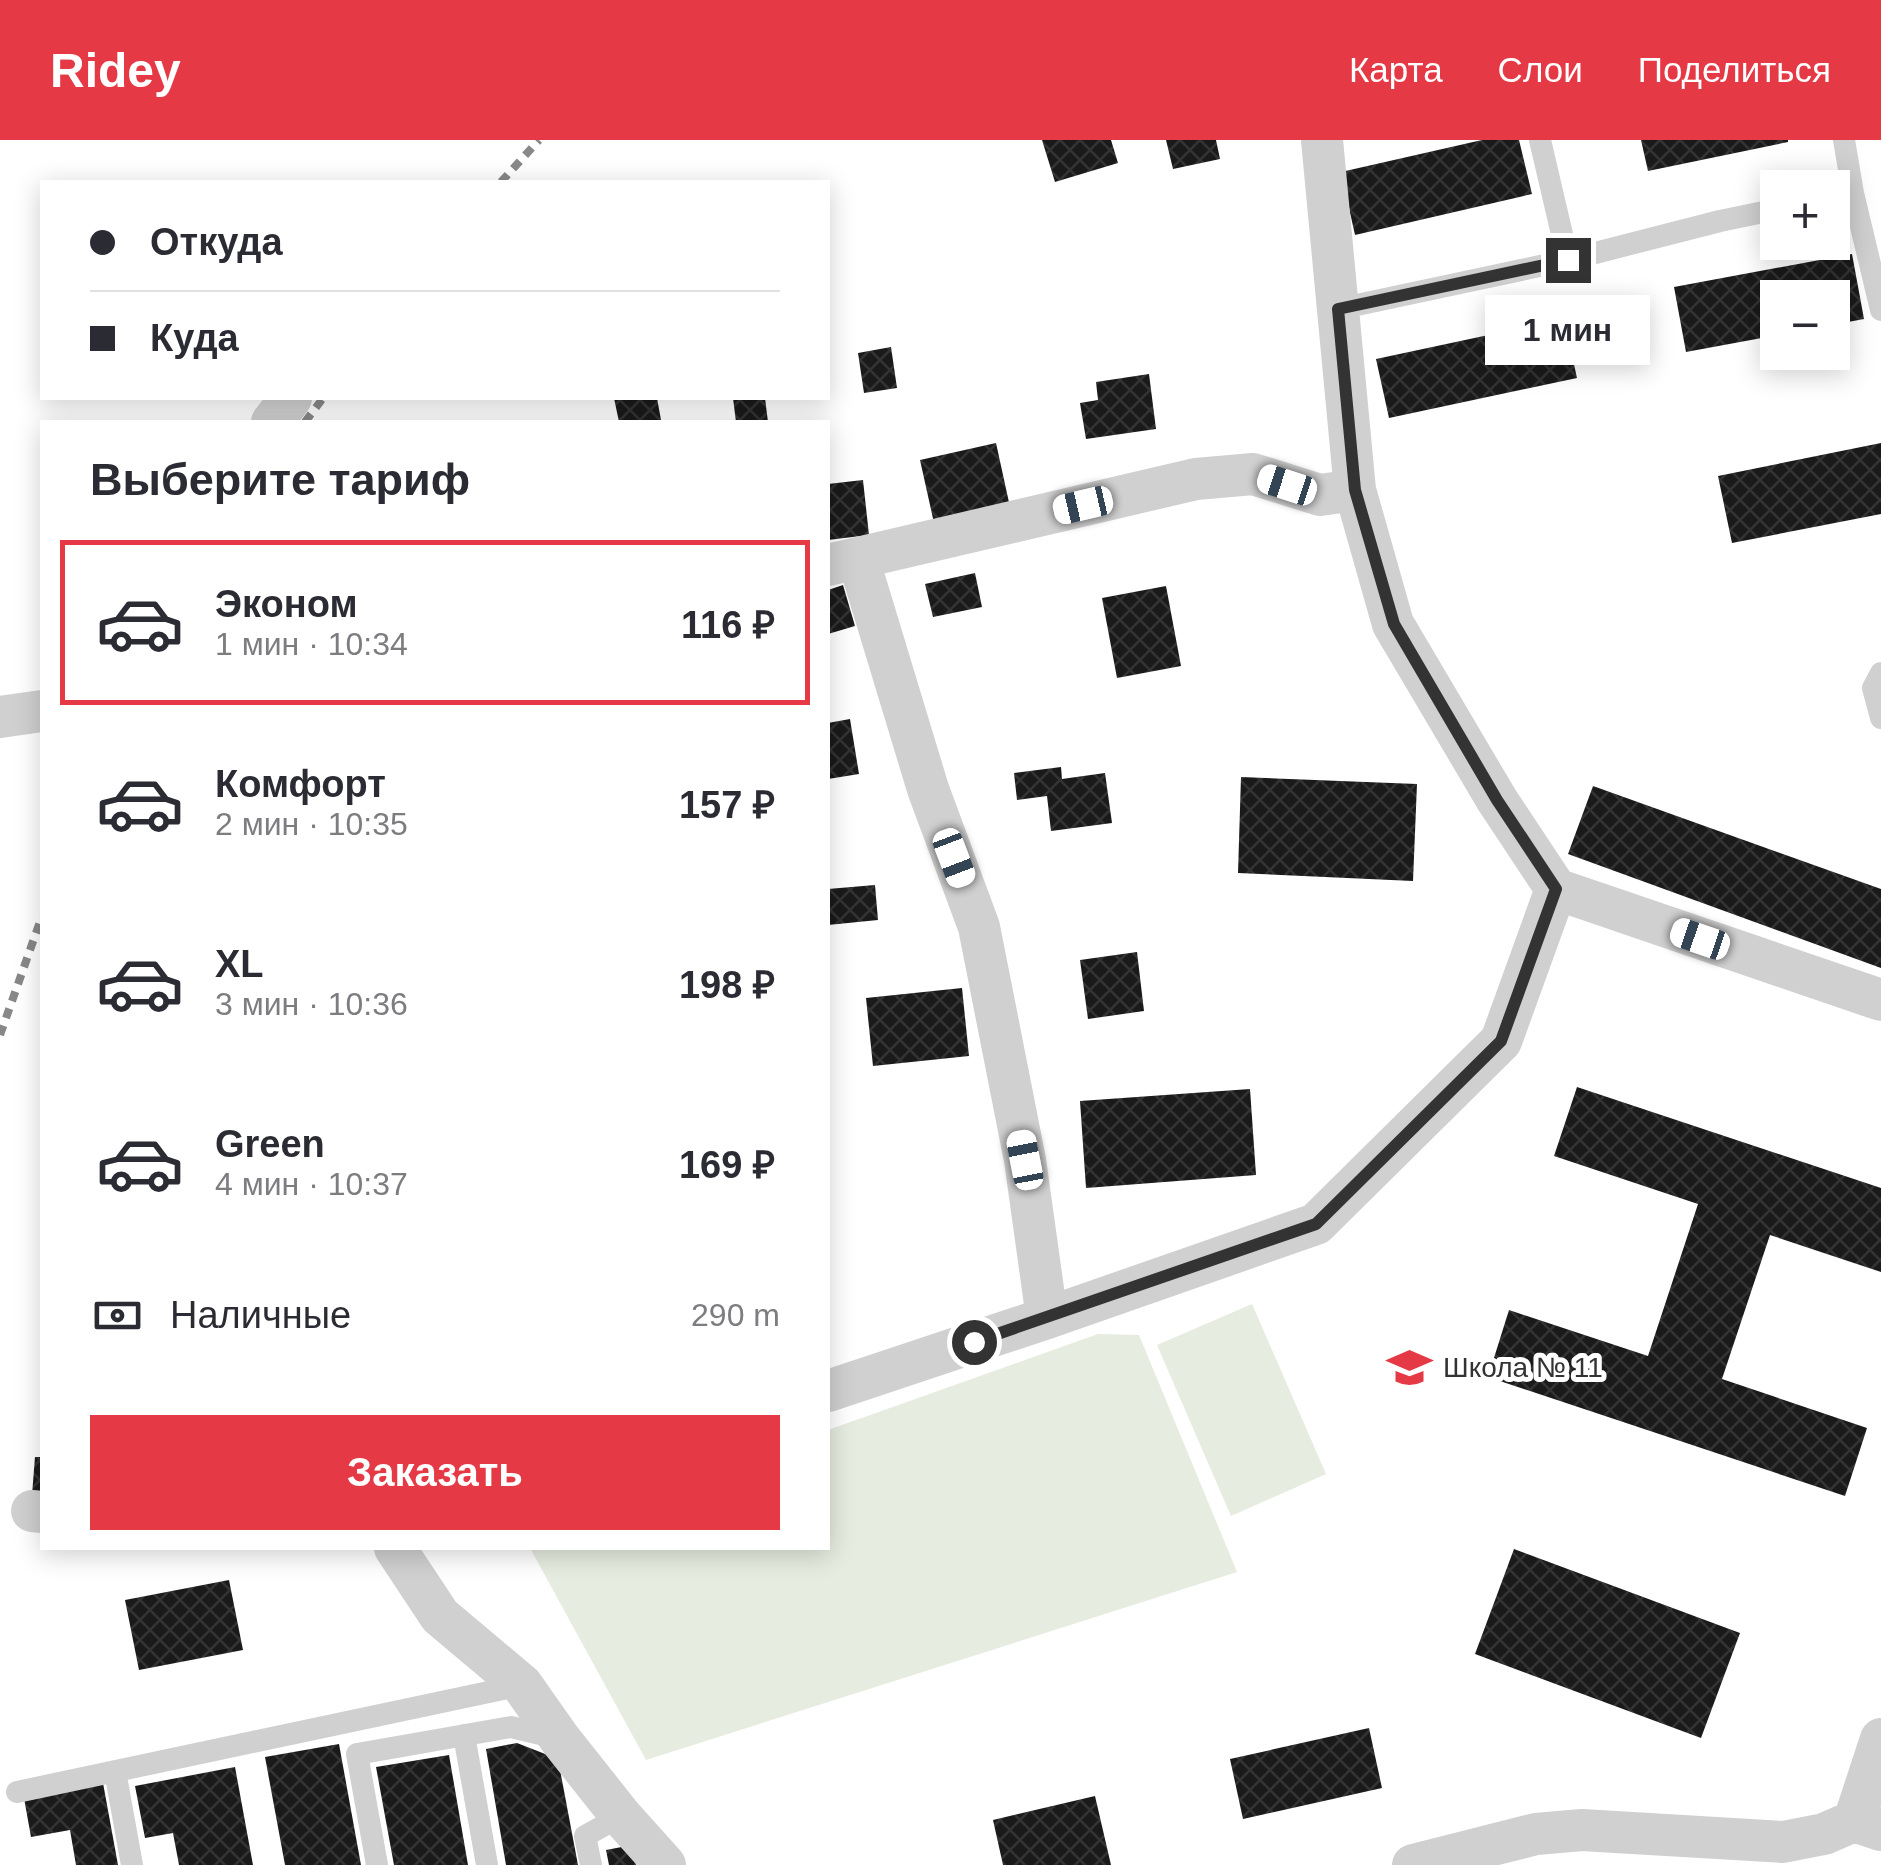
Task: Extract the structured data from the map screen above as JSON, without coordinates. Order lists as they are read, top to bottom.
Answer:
{
  "places": {
    "school or university": ["Школа № 11"]
  },
  "page": {
    "header": "Ridey",
    "nav": ["Карта", "Слои", "Поделиться"],
    "map_buttons": ["+", "−"],
    "banner": ["Откуда", "Куда"],
    "bubble": "1 мин",
    "heading": "Выберите тариф",
    "list": [
      {
        "name": "Эконом",
        "note": "1 мин · 10:34",
        "value": "116 ₽"
      },
      {
        "name": "Комфорт",
        "note": "2 мин · 10:35",
        "value": "157 ₽"
      },
      {
        "name": "XL",
        "note": "3 мин · 10:36",
        "value": "198 ₽"
      },
      {
        "name": "Green",
        "note": "4 мин · 10:37",
        "value": "169 ₽"
      }
    ],
    "pay": ["Наличные", "290 m"],
    "buttons": "Заказать"
  }
}
